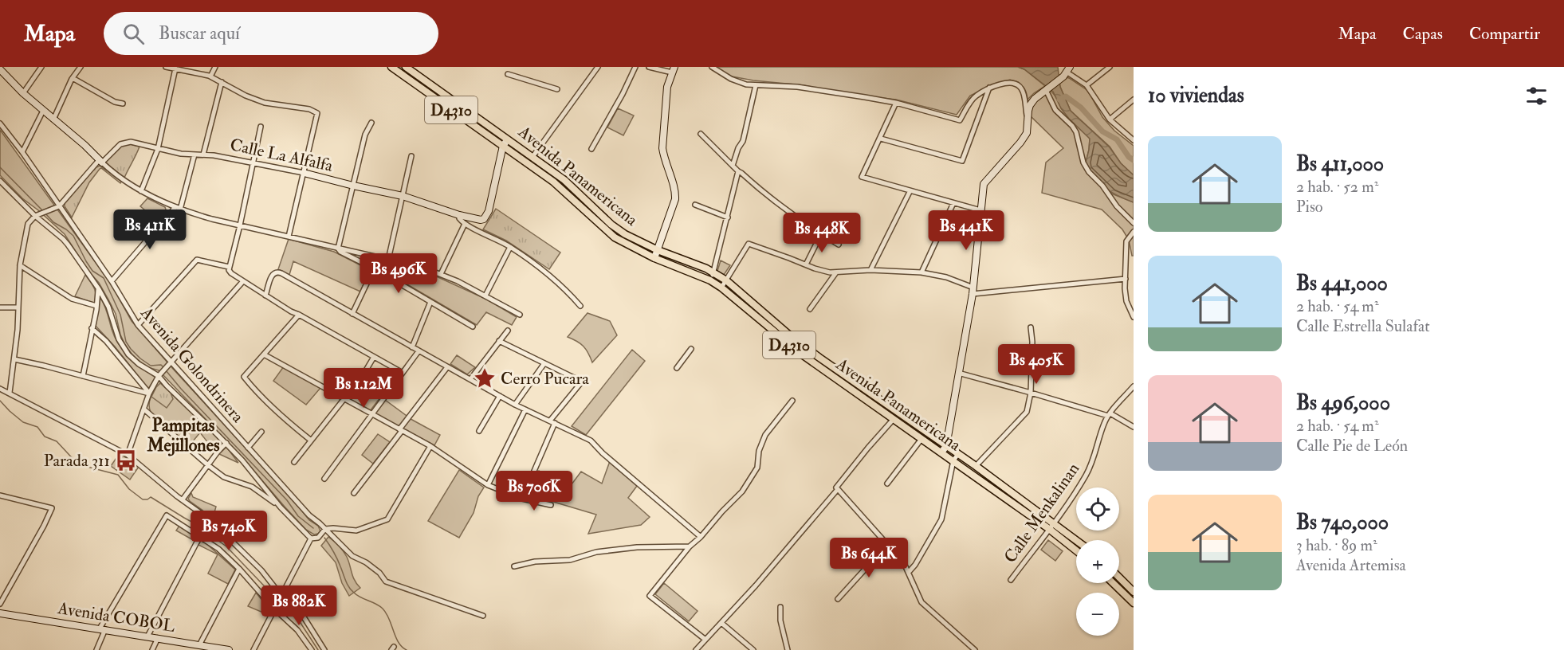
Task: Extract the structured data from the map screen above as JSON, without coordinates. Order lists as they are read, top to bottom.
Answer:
{
  "streets": {
    "main road": ["D4310", "Avenida Panamericana"],
    "street": [
      "Calle La Alfalfa",
      "Avenida Golondrinera",
      "Calle Menkalinan",
      "Avenida COBOL"
    ]
  },
  "crossings": [
    ["Calle La Alfalfa", "Avenida Panamericana"],
    ["Avenida Panamericana", "Calle Menkalinan"]
  ],
  "districts": ["Pampitas Mejillones"],
  "places": {
    "place": ["Cerro Pucara"],
    "bus stop": ["Parada 311"]
  },
  "page": {
    "header": "Mapa",
    "search": "Buscar aquí",
    "nav": ["Mapa", "Capas", "Compartir"],
    "heading": "10 viviendas",
    "list": [
      {
        "name": "Bs 411,000",
        "note": "2 hab. · 52 m² · Piso"
      },
      {
        "name": "Bs 441,000",
        "note": "2 hab. · 54 m² · Calle Estrella Sulafat"
      },
      {
        "name": "Bs 496,000",
        "note": "2 hab. · 54 m² · Calle Pie de León"
      },
      {
        "name": "Bs 740,000",
        "note": "3 hab. · 89 m² · Avenida Artemisa"
      }
    ],
    "price": [
      "Bs 411K",
      "Bs 441K",
      "Bs 448K",
      "Bs 496K",
      "Bs 405K",
      "Bs 1.12M",
      "Bs 706K",
      "Bs 740K",
      "Bs 644K",
      "Bs 882K"
    ],
    "map_buttons": ["+", "−"]
  }
}
